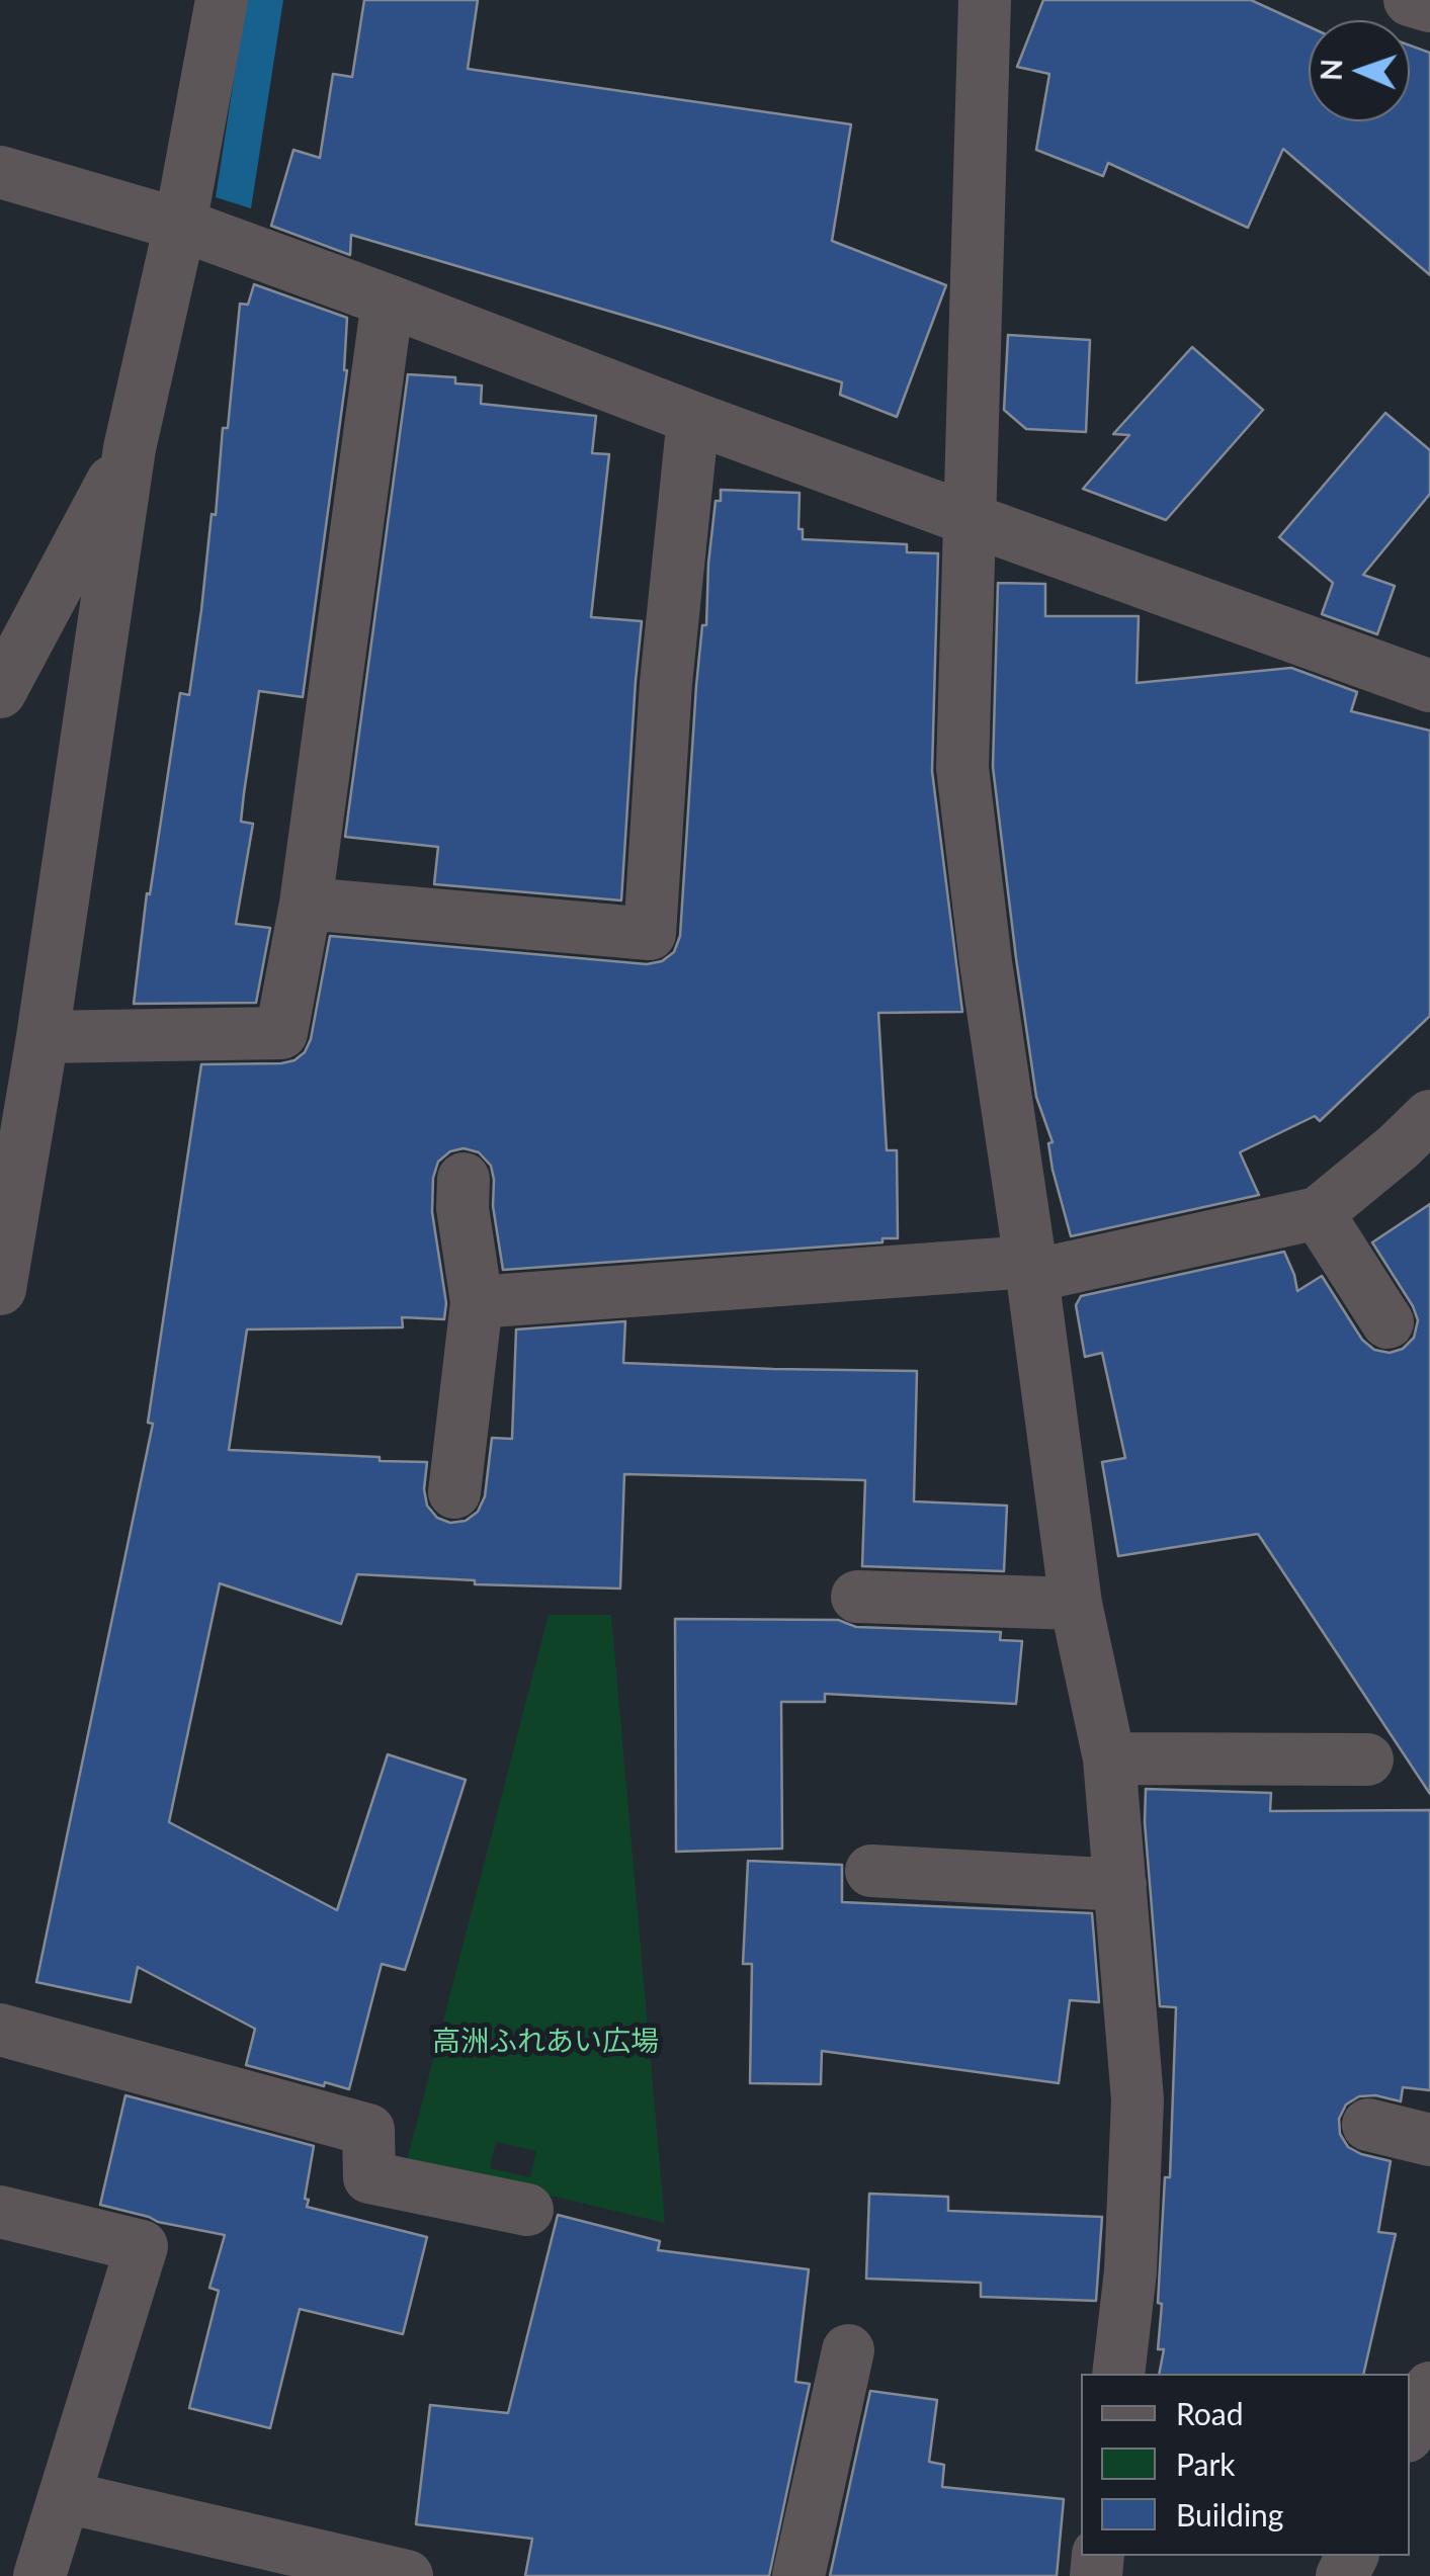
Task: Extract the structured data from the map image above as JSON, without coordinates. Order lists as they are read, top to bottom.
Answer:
{
  "parks": ["高洲ふれあい広場"],
  "legend": ["Road", "Park", "Building"],
  "north": "left"
}
